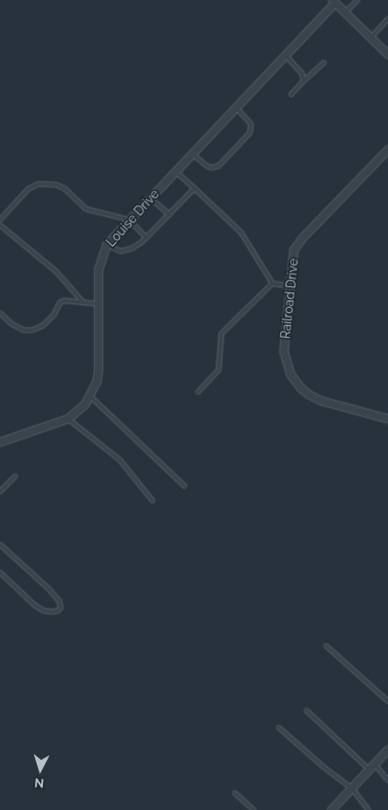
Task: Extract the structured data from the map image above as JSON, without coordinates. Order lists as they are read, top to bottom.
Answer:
{
  "streets": {
    "street": ["Louise Drive", "Railroad Drive"]
  },
  "north": "bottom"
}
